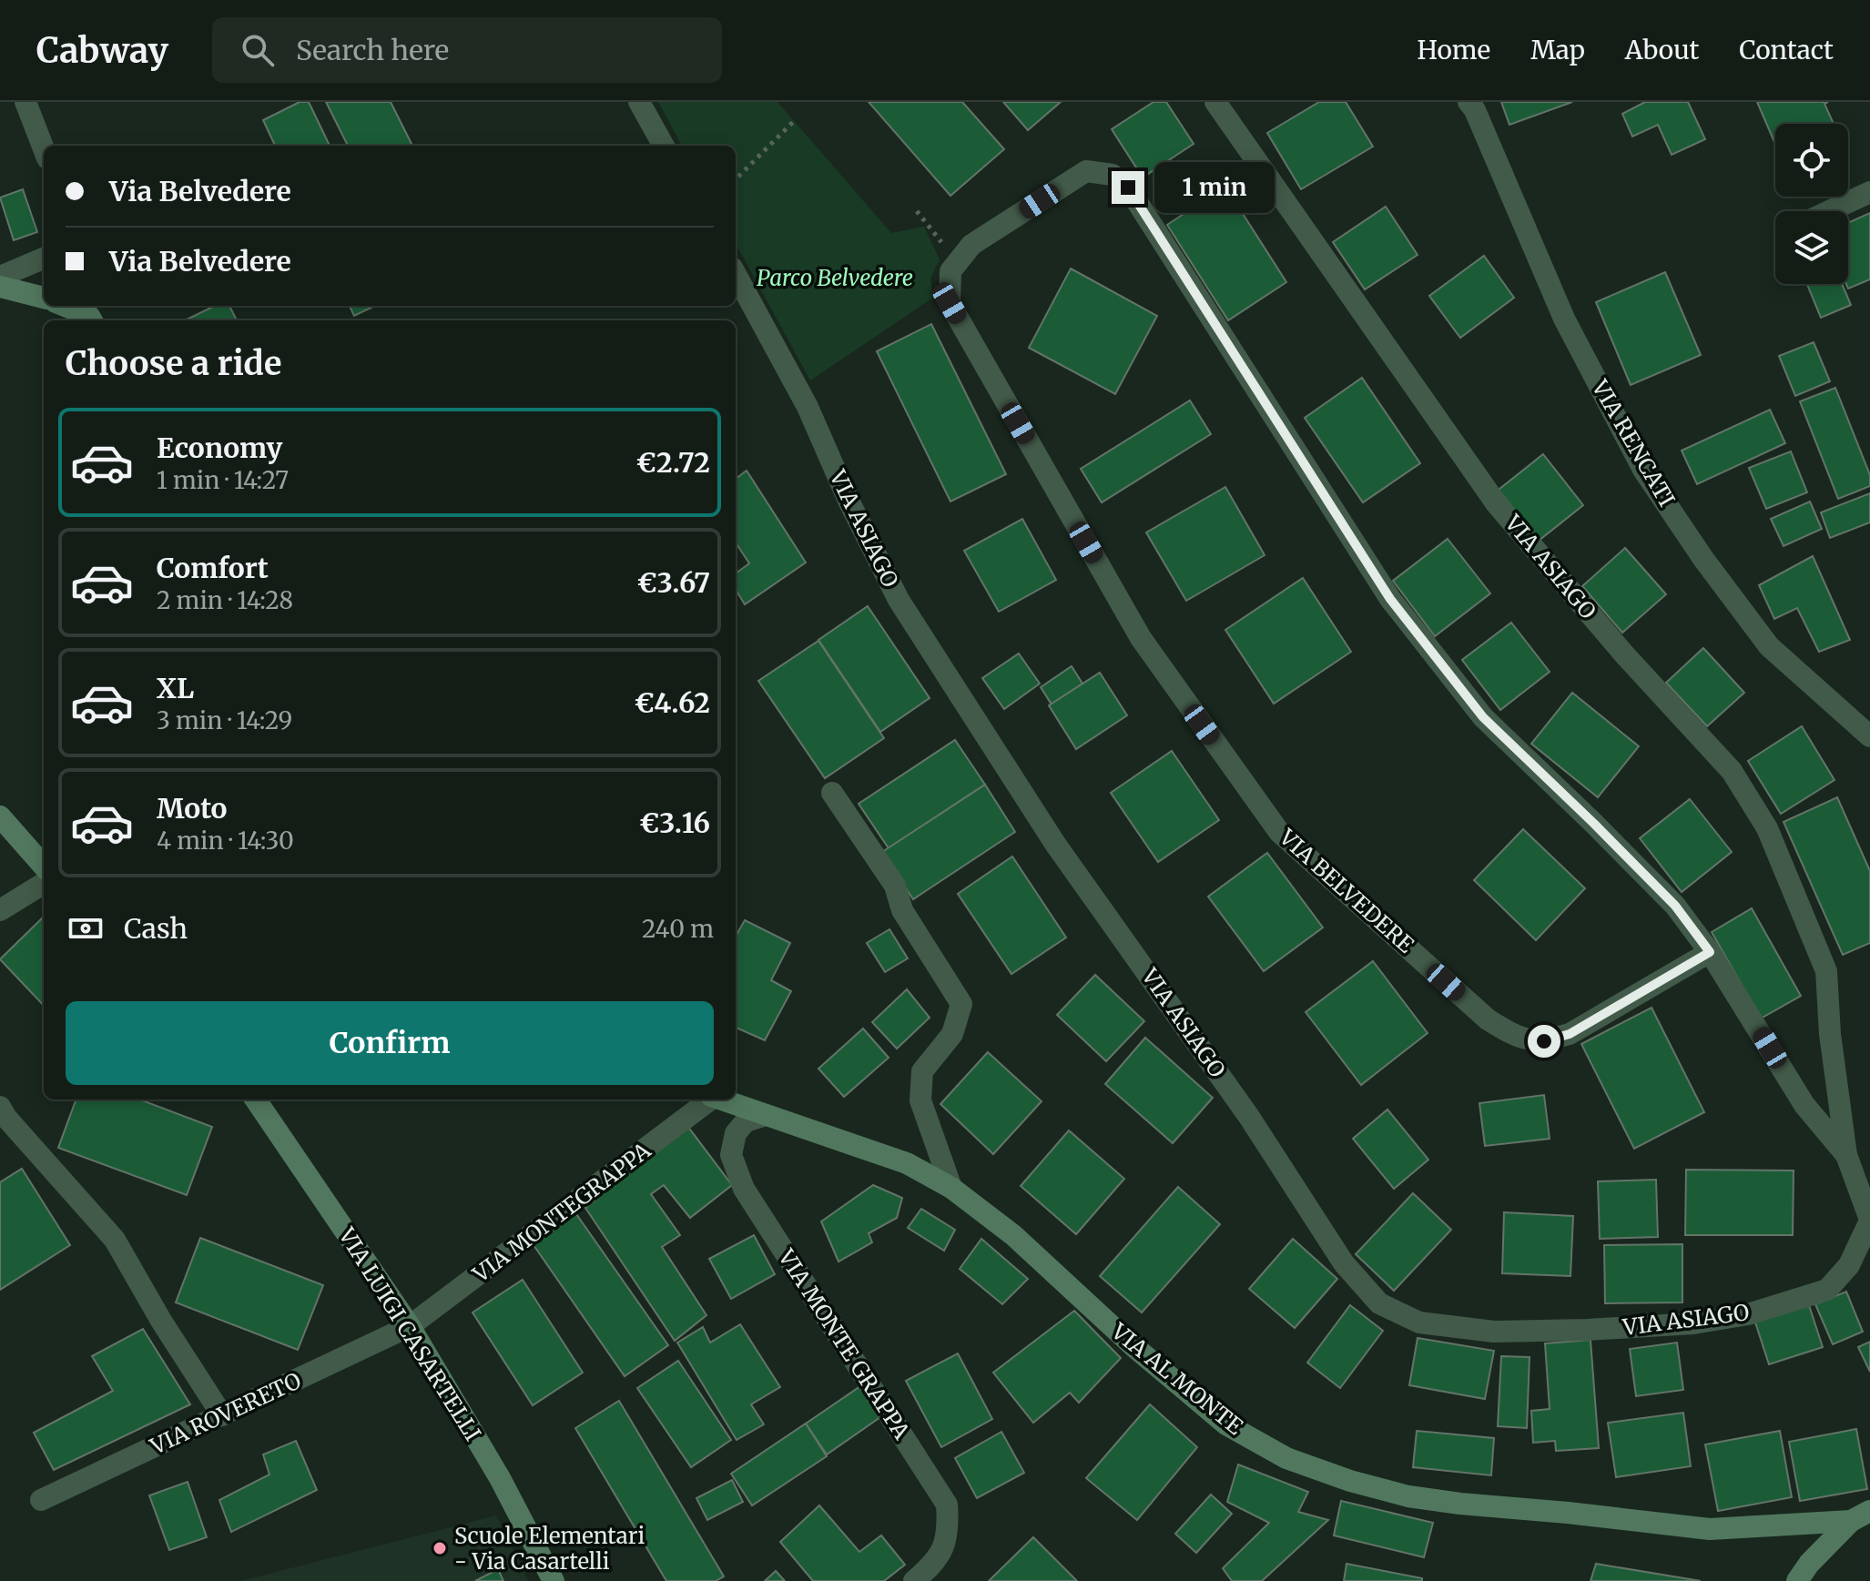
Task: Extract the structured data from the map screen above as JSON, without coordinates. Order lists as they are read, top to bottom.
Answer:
{
  "streets": {
    "main road": ["VIA LUIGI CASARTELLI", "VIA AL MONTE"],
    "street": [
      "VIA RENCATI",
      "VIA ASIAGO",
      "VIA BELVEDERE",
      "VIA MONTEGRAPPA",
      "VIA MONTE GRAPPA",
      "VIA ROVERETO"
    ]
  },
  "crossings": [
    ["VIA MONTEGRAPPA", "VIA LUIGI CASARTELLI"],
    ["VIA MONTEGRAPPA", "VIA ROVERETO"],
    ["VIA LUIGI CASARTELLI", "VIA ROVERETO"],
    ["VIA MONTE GRAPPA", "VIA AL MONTE"]
  ],
  "parks": ["Parco Belvedere"],
  "places": ["Scuole Elementari - Via Casartelli"],
  "page": {
    "header": "Cabway",
    "search": "Search here",
    "nav": [
      "Home",
      "Map",
      "About",
      "Contact"
    ],
    "banner": ["Via Belvedere", "Via Belvedere"],
    "bubble": "1 min",
    "heading": "Choose a ride",
    "list": [
      {
        "name": "Economy",
        "note": "1 min · 14:27",
        "value": "€2.72"
      },
      {
        "name": "Comfort",
        "note": "2 min · 14:28",
        "value": "€3.67"
      },
      {
        "name": "XL",
        "note": "3 min · 14:29",
        "value": "€4.62"
      },
      {
        "name": "Moto",
        "note": "4 min · 14:30",
        "value": "€3.16"
      }
    ],
    "pay": ["Cash", "240 m"],
    "buttons": "Confirm"
  }
}
